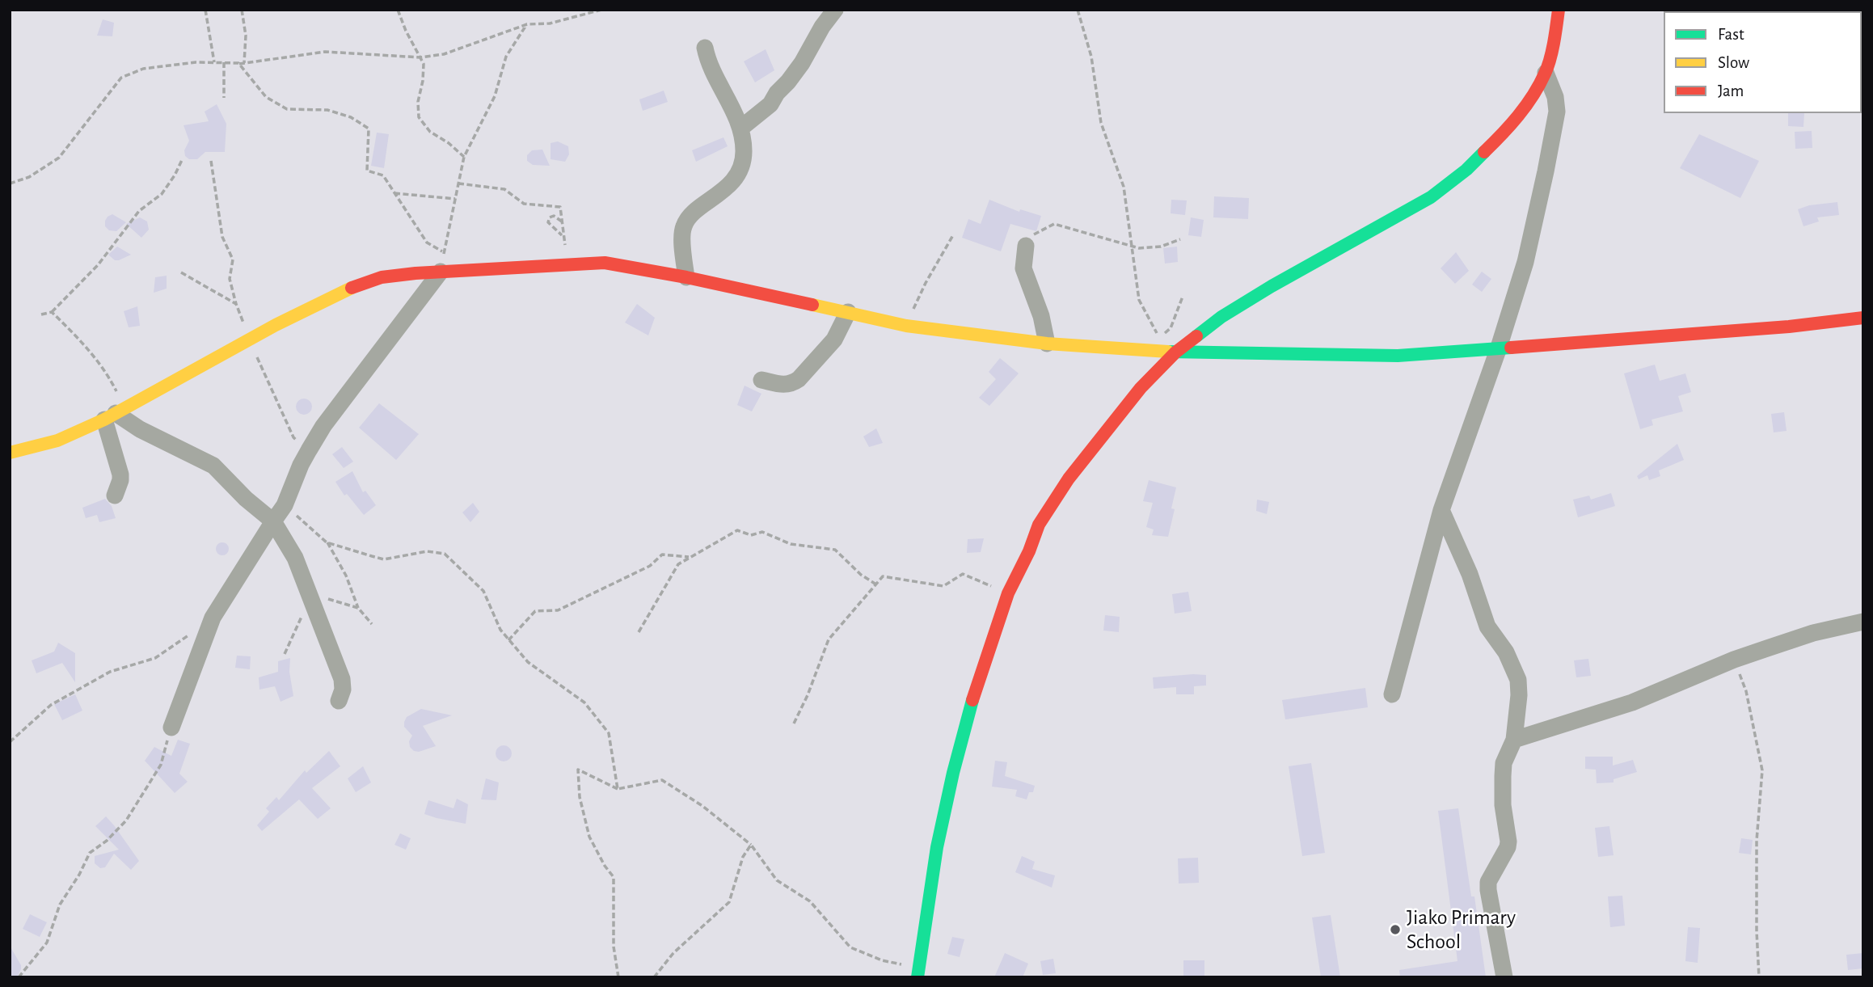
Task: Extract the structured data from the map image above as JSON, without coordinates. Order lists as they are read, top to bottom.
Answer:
{
  "places": ["Jiako Primary School"],
  "legend": ["Fast", "Slow", "Jam"]
}
